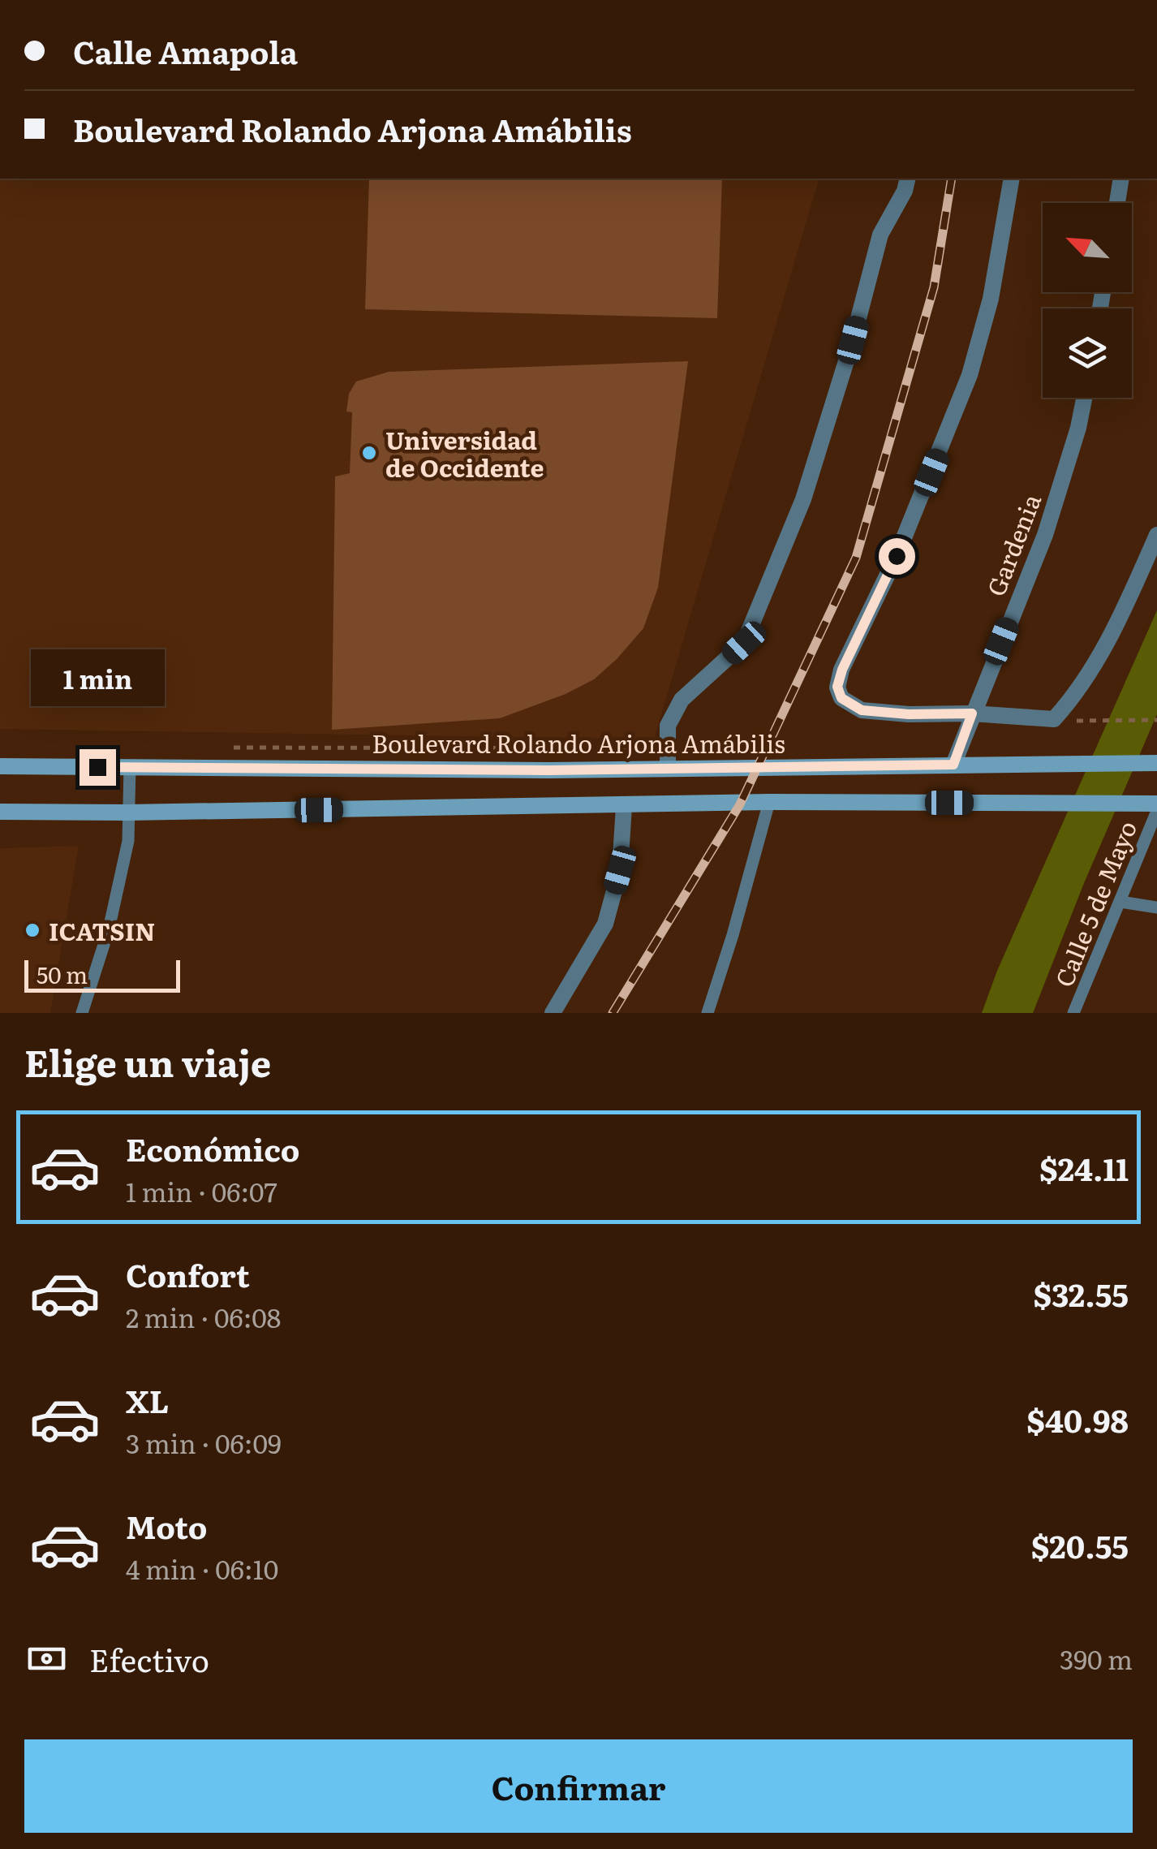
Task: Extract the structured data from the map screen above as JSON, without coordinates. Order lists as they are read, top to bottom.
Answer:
{
  "streets": {
    "main road": ["Boulevard Rolando Arjona Amábilis"],
    "street": ["Gardenia"],
    "lane": ["Calle 5 de Mayo"]
  },
  "crossings": [
    ["Gardenia", "Boulevard Rolando Arjona Amábilis"]
  ],
  "places": ["Universidad de Occidente", "ICATSIN"],
  "scale_bar": "50 m",
  "north": "top left",
  "page": {
    "banner": ["Calle Amapola", "Boulevard Rolando Arjona Amábilis"],
    "bubble": "1 min",
    "scale": "50 m",
    "heading": "Elige un viaje",
    "list": [
      {
        "name": "Económico",
        "note": "1 min · 06:07",
        "value": "$24.11"
      },
      {
        "name": "Confort",
        "note": "2 min · 06:08",
        "value": "$32.55"
      },
      {
        "name": "XL",
        "note": "3 min · 06:09",
        "value": "$40.98"
      },
      {
        "name": "Moto",
        "note": "4 min · 06:10",
        "value": "$20.55"
      }
    ],
    "pay": ["Efectivo", "390 m"],
    "buttons": "Confirmar"
  }
}
